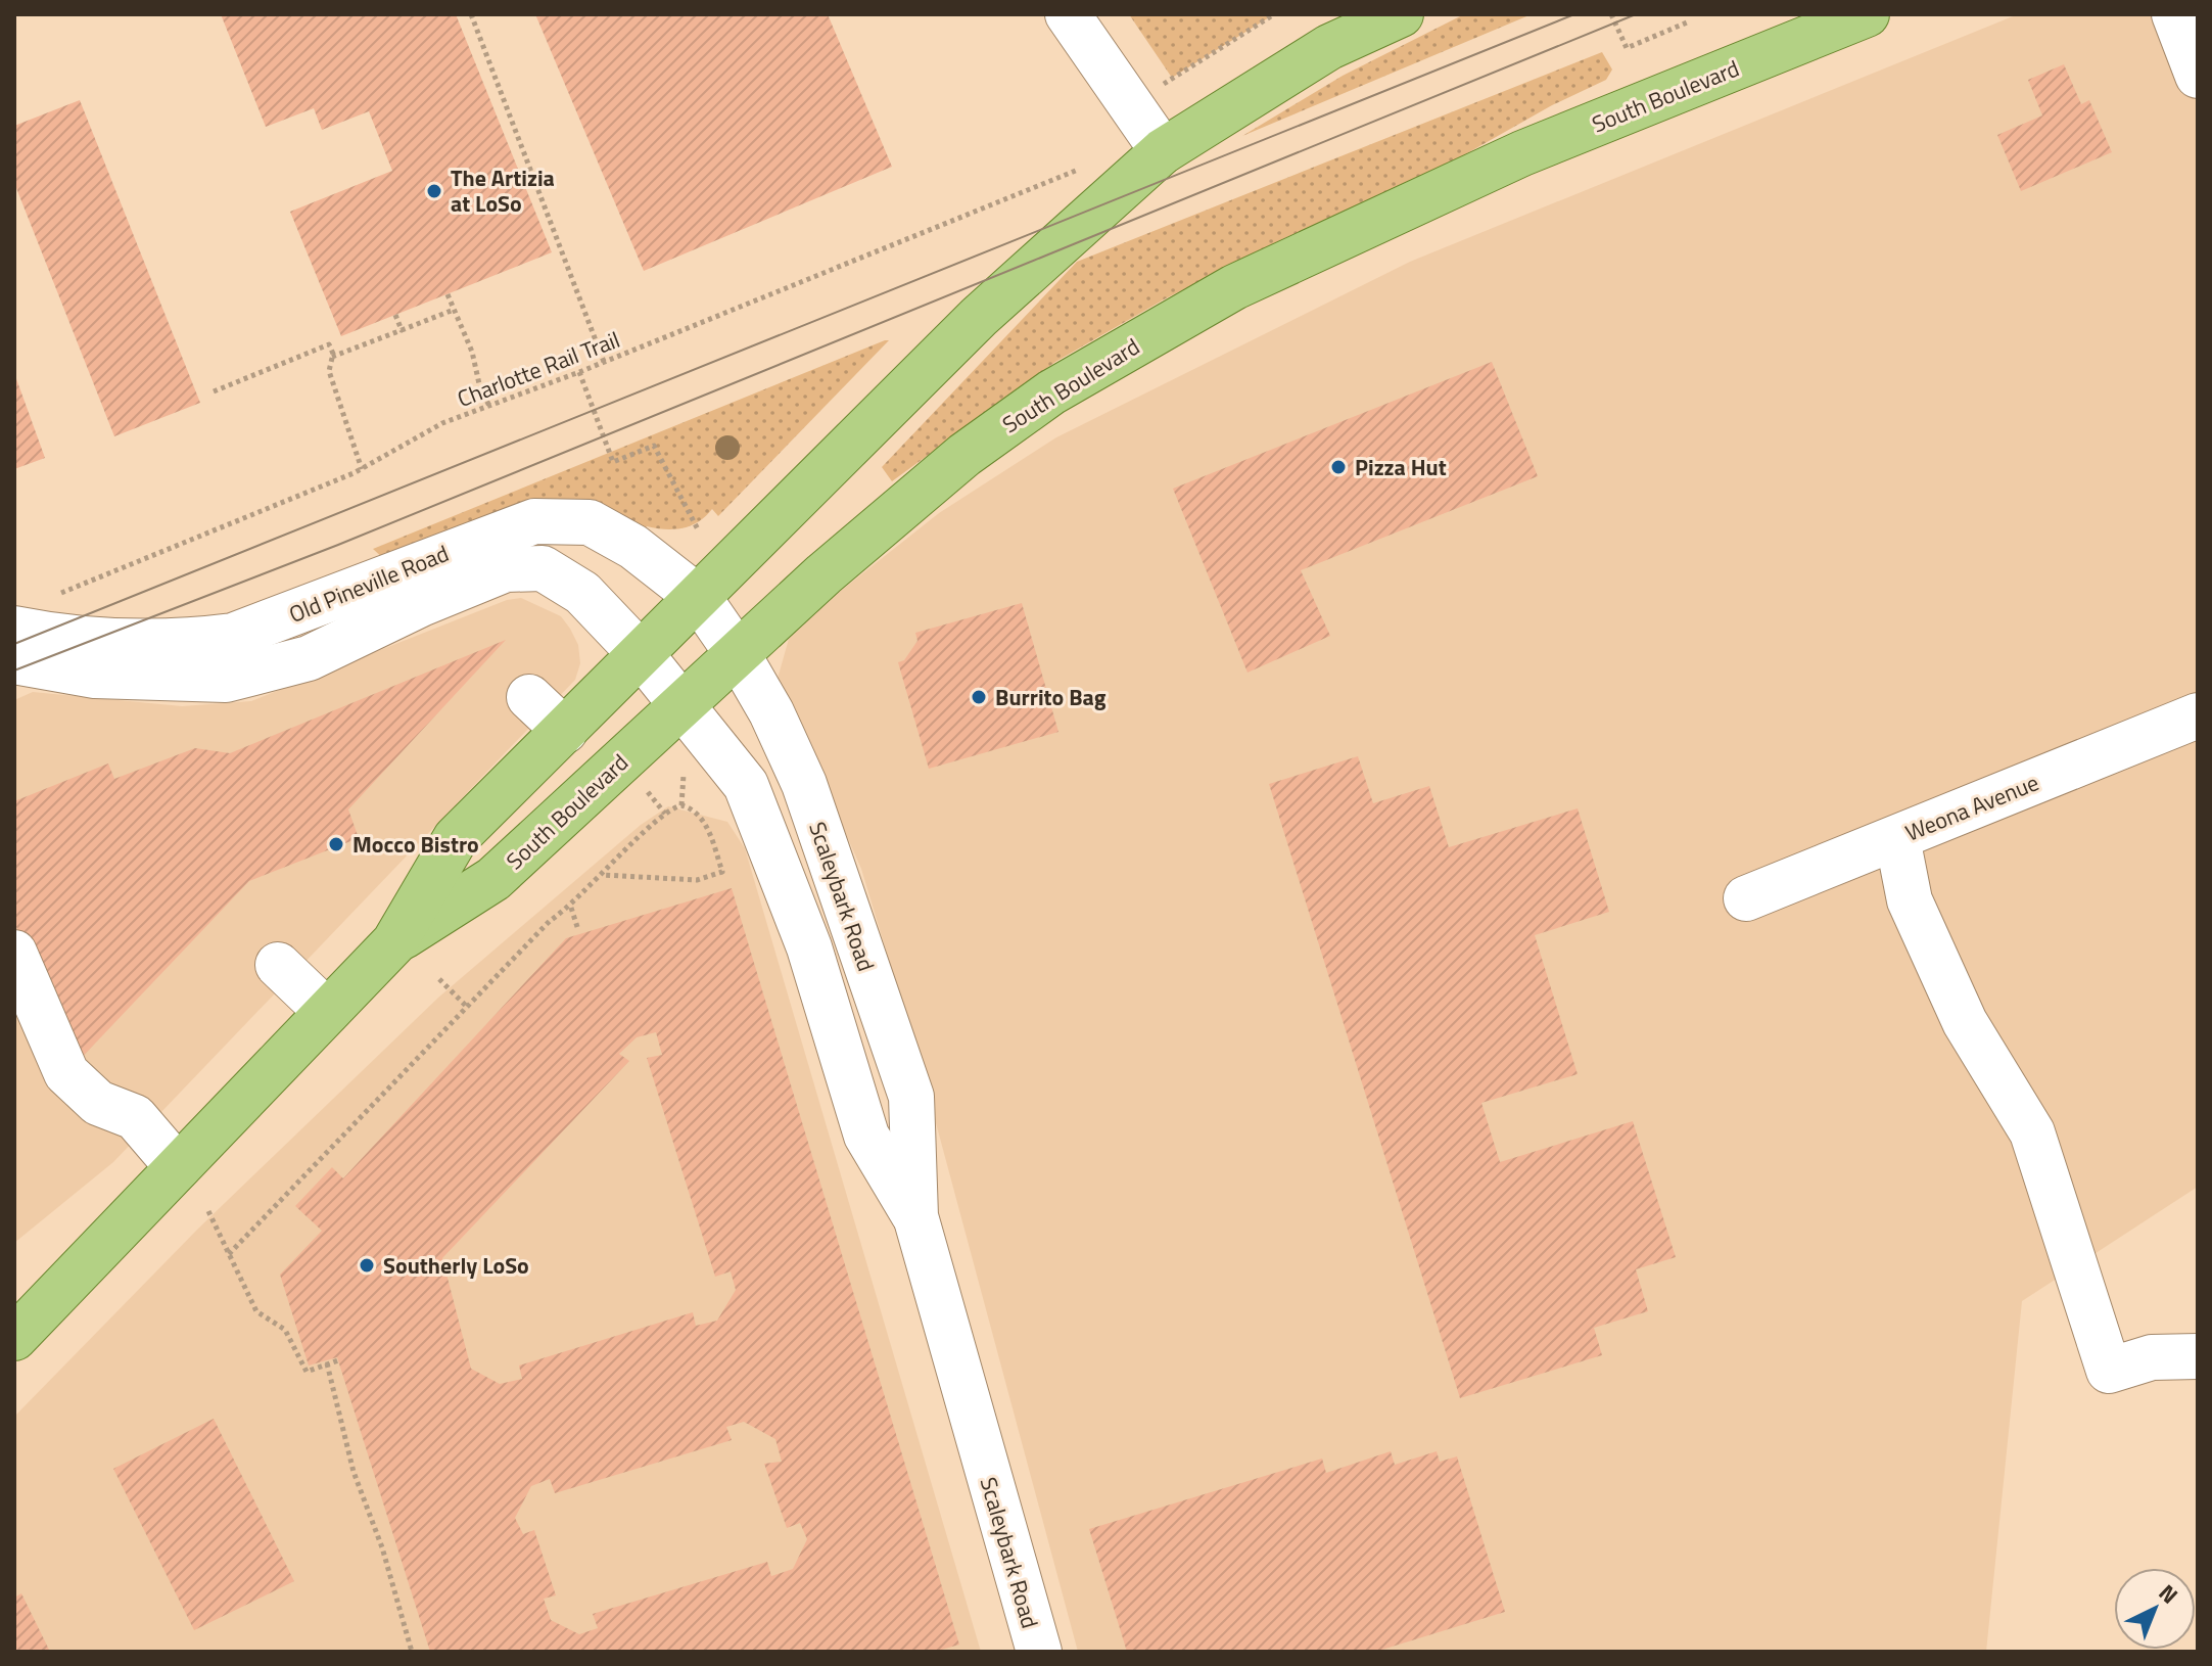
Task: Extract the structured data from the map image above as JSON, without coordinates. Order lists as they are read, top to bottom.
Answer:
{
  "streets": {
    "main road": ["South Boulevard"],
    "street": ["Old Pineville Road", "Weona Avenue", "Scaleybark Road"],
    "path": ["Charlotte Rail Trail"]
  },
  "crossings": [
    ["South Boulevard", "Old Pineville Road"],
    ["South Boulevard", "Scaleybark Road"],
    ["Old Pineville Road", "Scaleybark Road"]
  ],
  "places": [
    "The Artizia at LoSo",
    "Pizza Hut",
    "Burrito Bag",
    "Mocco Bistro",
    "Southerly LoSo"
  ],
  "north": "top right"
}
